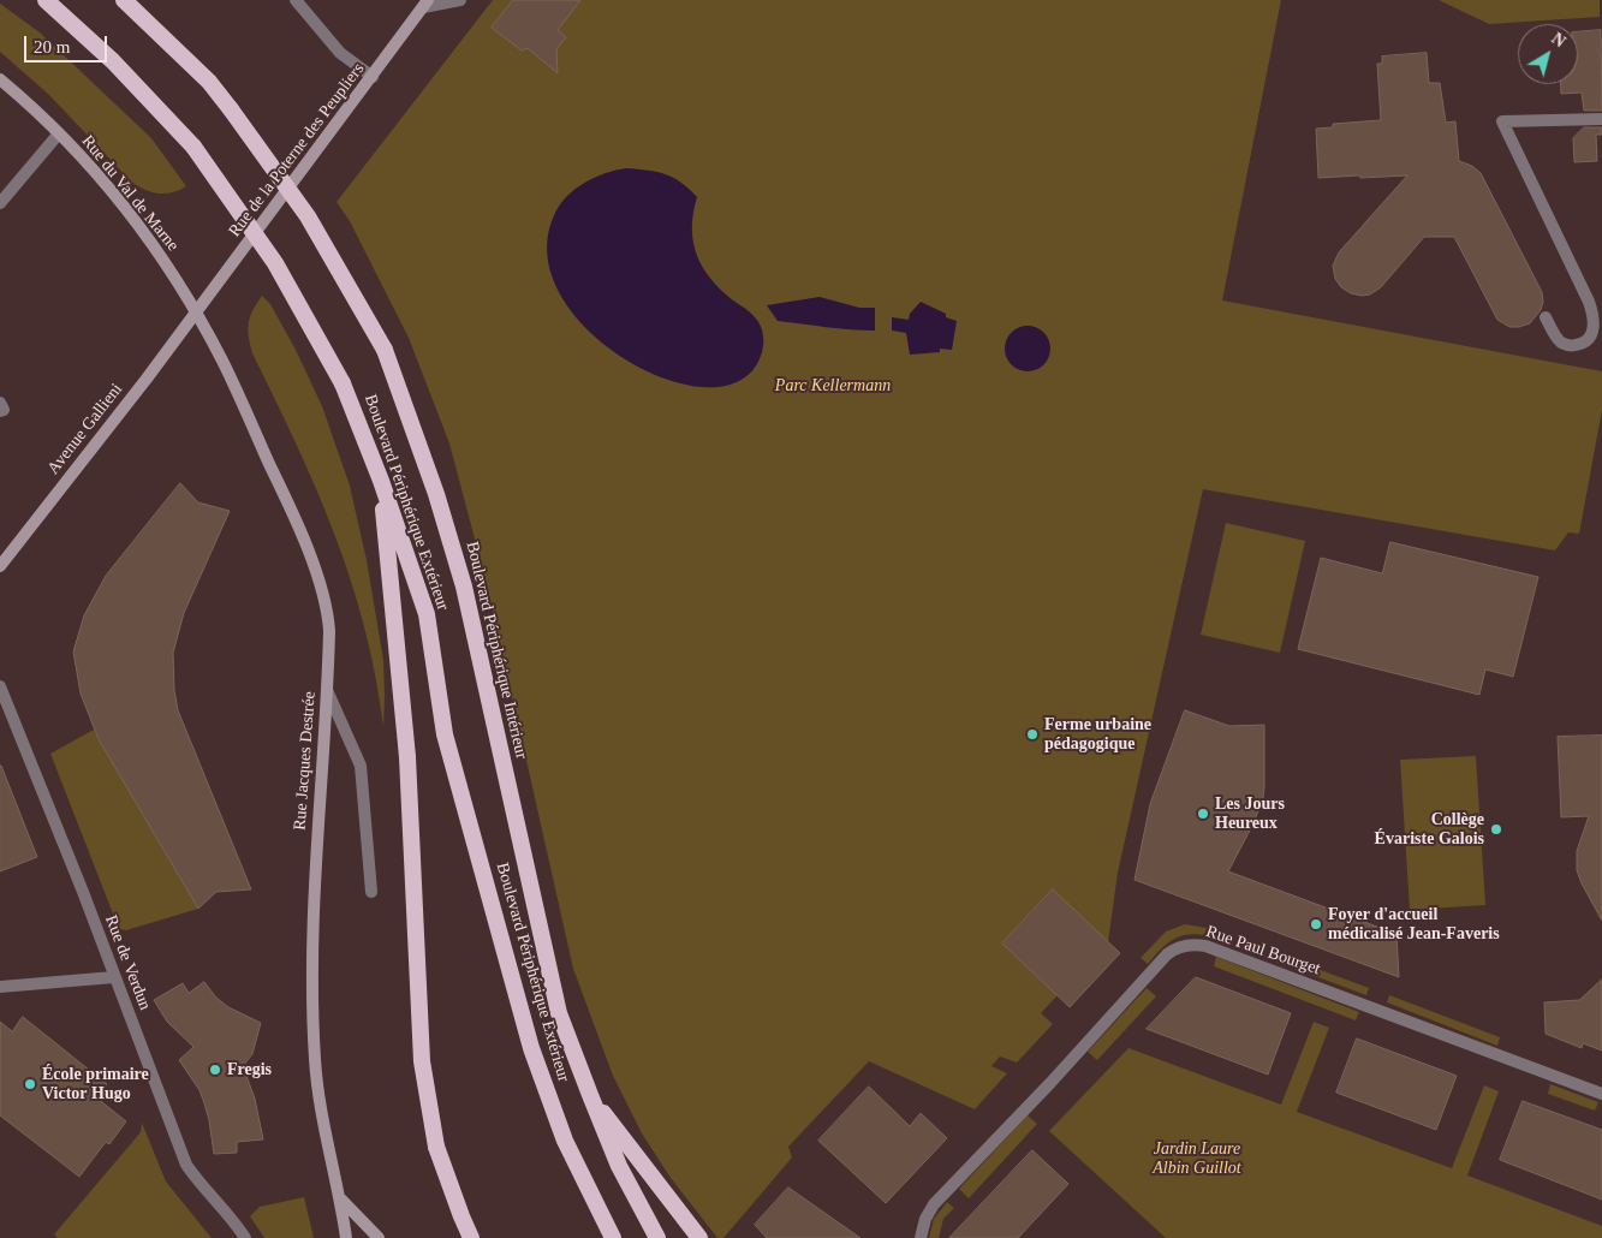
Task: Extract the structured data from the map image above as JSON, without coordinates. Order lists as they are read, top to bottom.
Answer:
{
  "streets": {
    "highway": ["Boulevard Périphérique Extérieur", "Boulevard Périphérique Intérieur"],
    "main road": [
      "Rue de la Poterne des Peupliers",
      "Rue du Val de Marne",
      "Avenue Gallieni",
      "Rue Jacques Destrée"
    ],
    "street": ["Rue Paul Bourget", "Rue de Verdun"]
  },
  "crossings": [
    ["Rue de la Poterne des Peupliers", "Rue du Val de Marne"],
    ["Rue de la Poterne des Peupliers", "Avenue Gallieni"],
    ["Rue de la Poterne des Peupliers", "Rue Jacques Destrée"],
    ["Rue du Val de Marne", "Avenue Gallieni"],
    ["Rue du Val de Marne", "Rue Jacques Destrée"],
    ["Avenue Gallieni", "Rue Jacques Destrée"]
  ],
  "parks": ["Parc Kellermann", "Jardin Laure Albin Guillot"],
  "places": [
    "Ferme urbaine pédagogique",
    "Les Jours Heureux",
    "Collège Évariste Galois",
    "Foyer d'accueil médicalisé Jean-Faveris",
    "Fregis",
    "École primaire Victor Hugo"
  ],
  "scale_bar": "20 m",
  "north": "top right"
}
